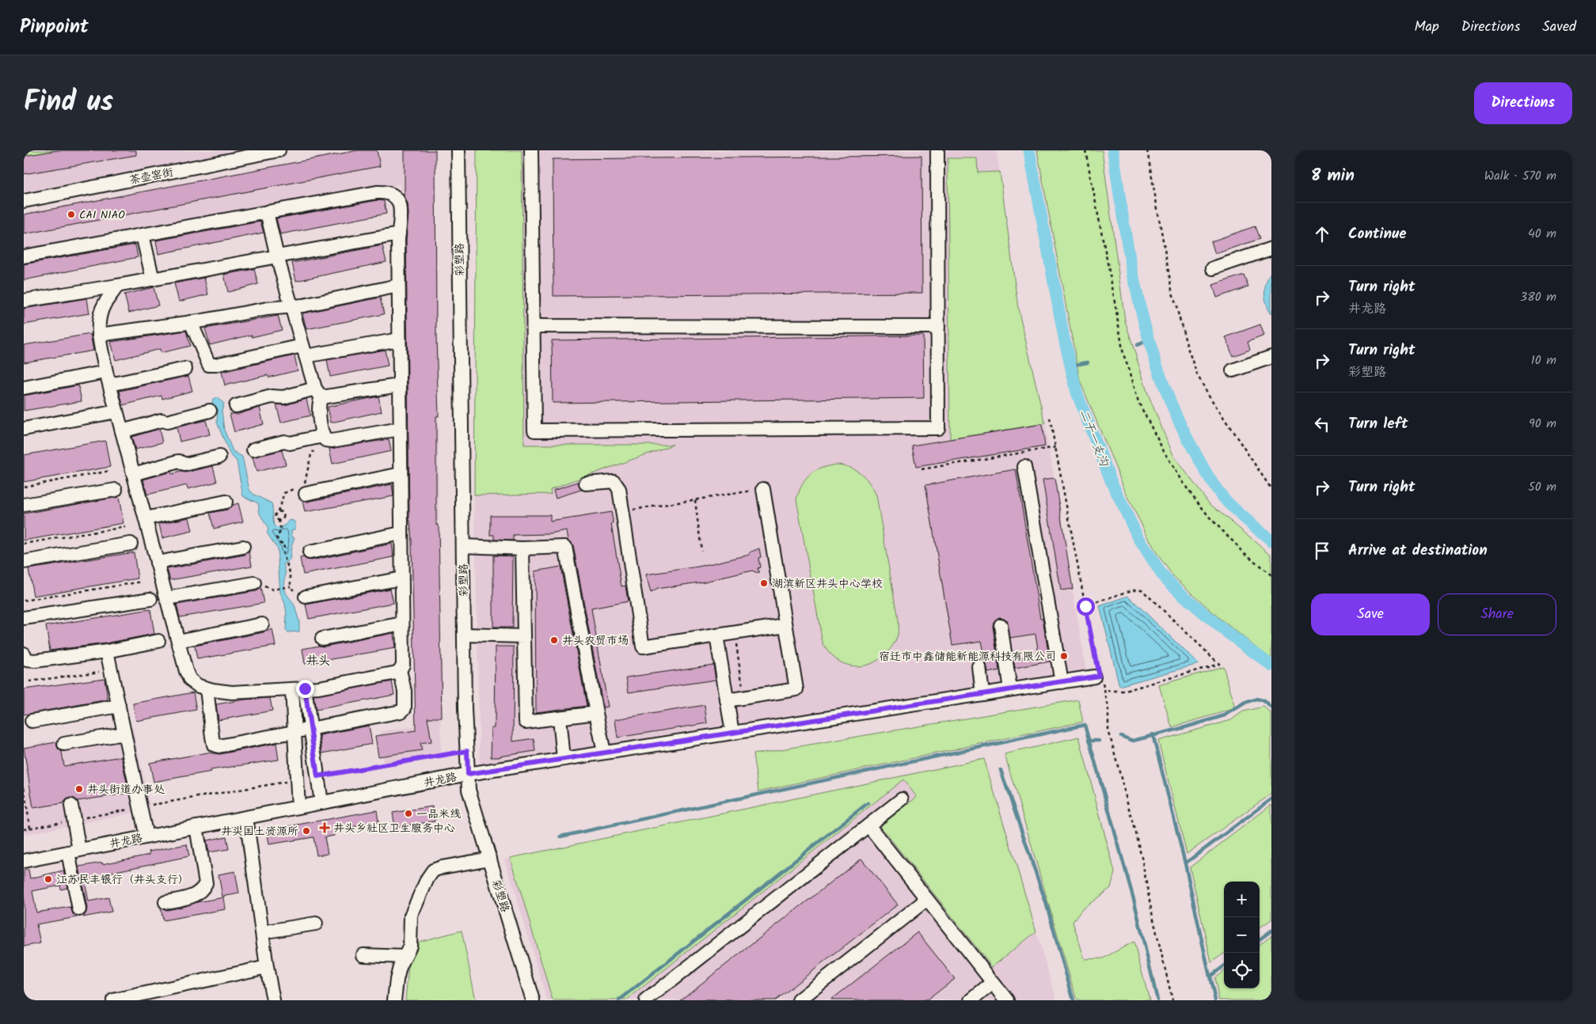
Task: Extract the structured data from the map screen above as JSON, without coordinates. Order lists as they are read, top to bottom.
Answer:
{
  "streets": {
    "street": ["茶壶窑街", "彩塑路", "井龙路"]
  },
  "crossings": [
    ["彩塑路", "井龙路"]
  ],
  "districts": ["井头"],
  "water": ["二干一支沟"],
  "places": {
    "other": [
      "CAI NIAO",
      "湖滨新区井头中心学校",
      "井头农贸市场",
      "宿迁市中鑫储能新能源科技有限公司",
      "井头街道办事处",
      "一品米线",
      "井头国土资源所",
      "江苏民丰银行（井头支行）"
    ],
    "health": ["井头乡社区卫生服务中心"]
  },
  "page": {
    "header": "Pinpoint",
    "nav": ["Map", "Directions", "Saved"],
    "title": "Find us",
    "buttons": [
      "Directions",
      ["Save", "Share"]
    ],
    "heading": ["8 min", "Walk · 570 m"],
    "list": [
      ["Continue", "40 m"],
      ["Turn right", "井龙路", "380 m"],
      ["Turn right", "彩塑路", "10 m"],
      ["Turn left", "90 m"],
      ["Turn right", "50 m"],
      "Arrive at destination"
    ],
    "map_buttons": ["+", "−"]
  }
}
